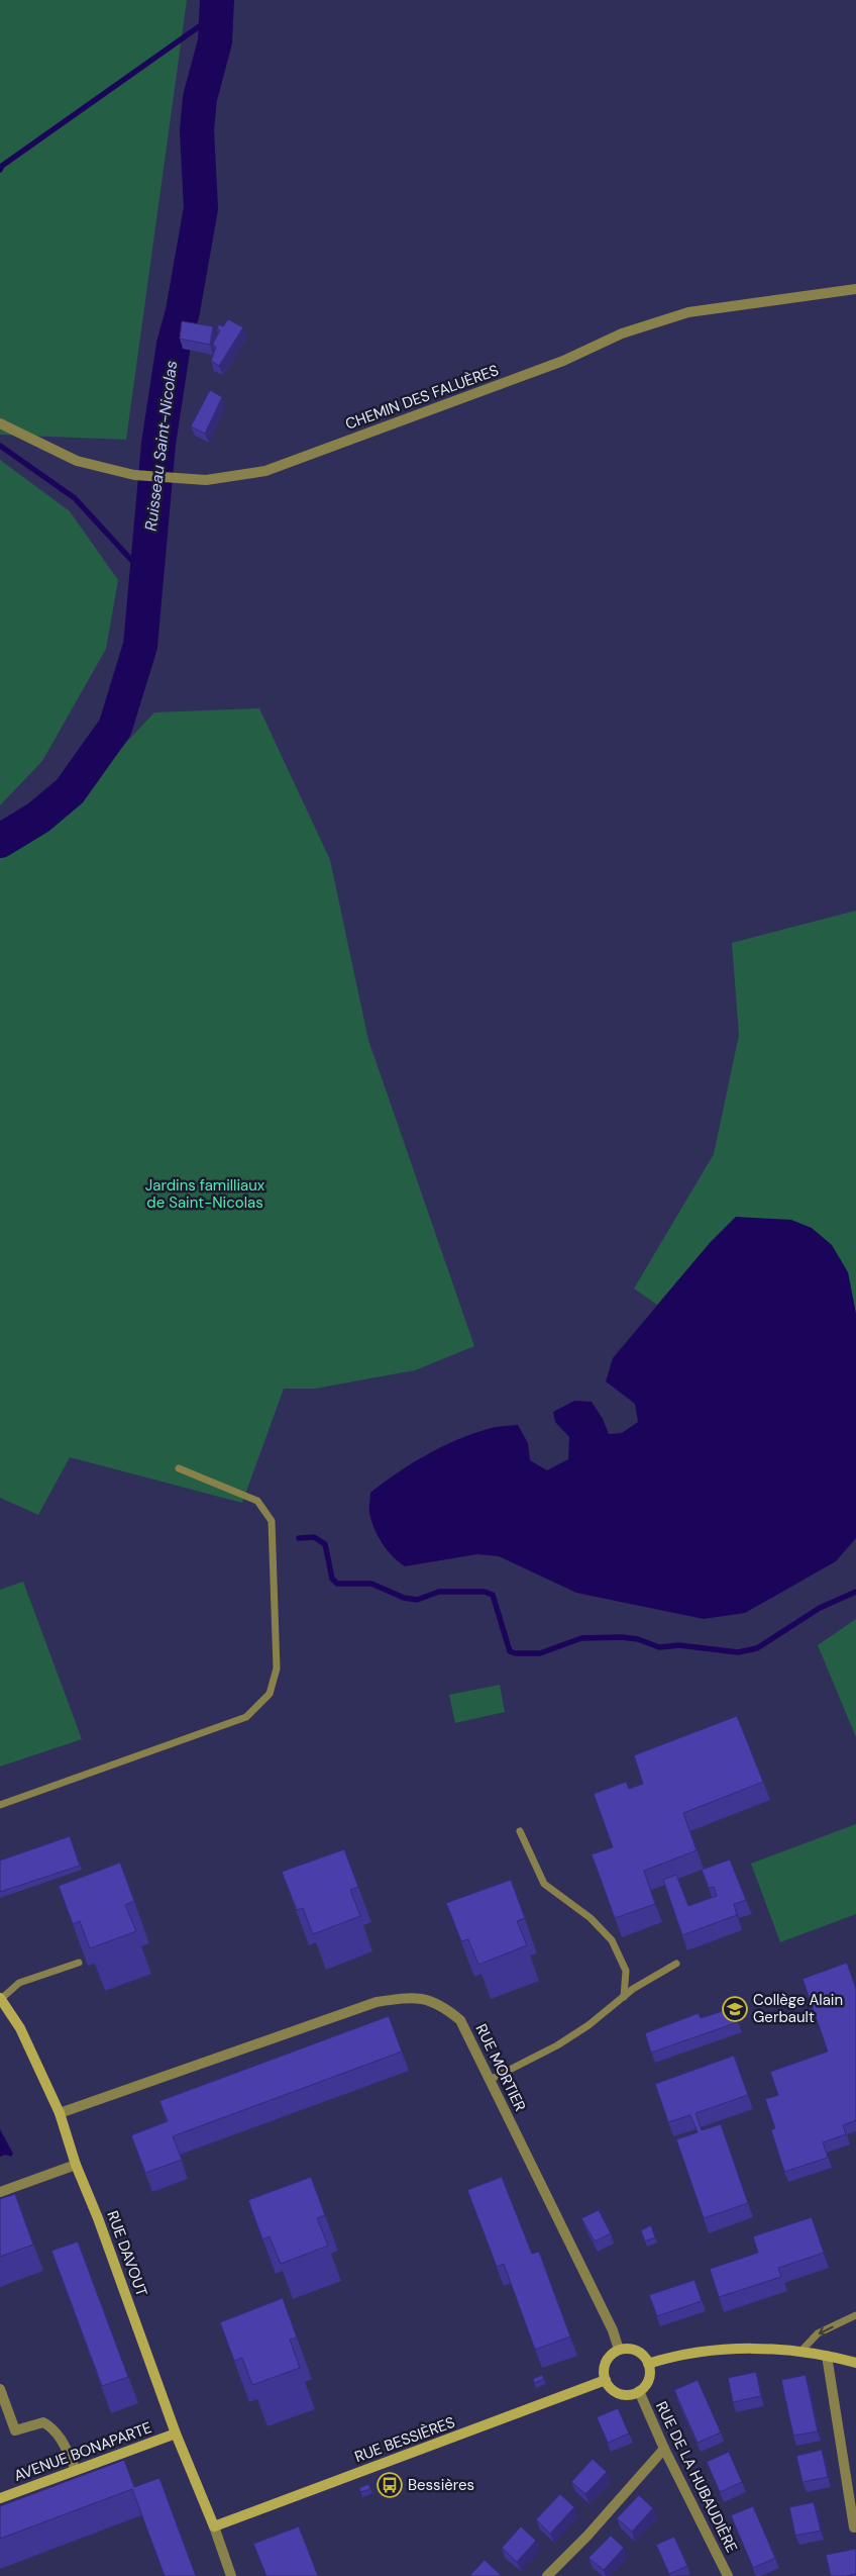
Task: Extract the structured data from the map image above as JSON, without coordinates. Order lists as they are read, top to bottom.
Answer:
{
  "streets": {
    "street": [
      "CHEMIN DES FALUÈRES",
      "RUE MORTIER",
      "RUE DAVOUT",
      "RUE BESSIÈRES",
      "AVENUE BONAPARTE",
      "RUE DE LA HUBAUDIÈRE"
    ]
  },
  "crossings": [
    ["RUE MORTIER", "RUE DAVOUT"],
    ["RUE MORTIER", "RUE BESSIÈRES"],
    ["RUE MORTIER", "RUE DE LA HUBAUDIÈRE"],
    ["RUE DAVOUT", "RUE BESSIÈRES"],
    ["RUE DAVOUT", "AVENUE BONAPARTE"],
    ["RUE BESSIÈRES", "RUE DE LA HUBAUDIÈRE"]
  ],
  "water": ["Ruisseau Saint-Nicolas"],
  "parks": ["Jardins familliaux de Saint-Nicolas"],
  "places": {
    "school or university": ["Collège Alain Gerbault"],
    "bus stop": ["Bessières"]
  }
}
